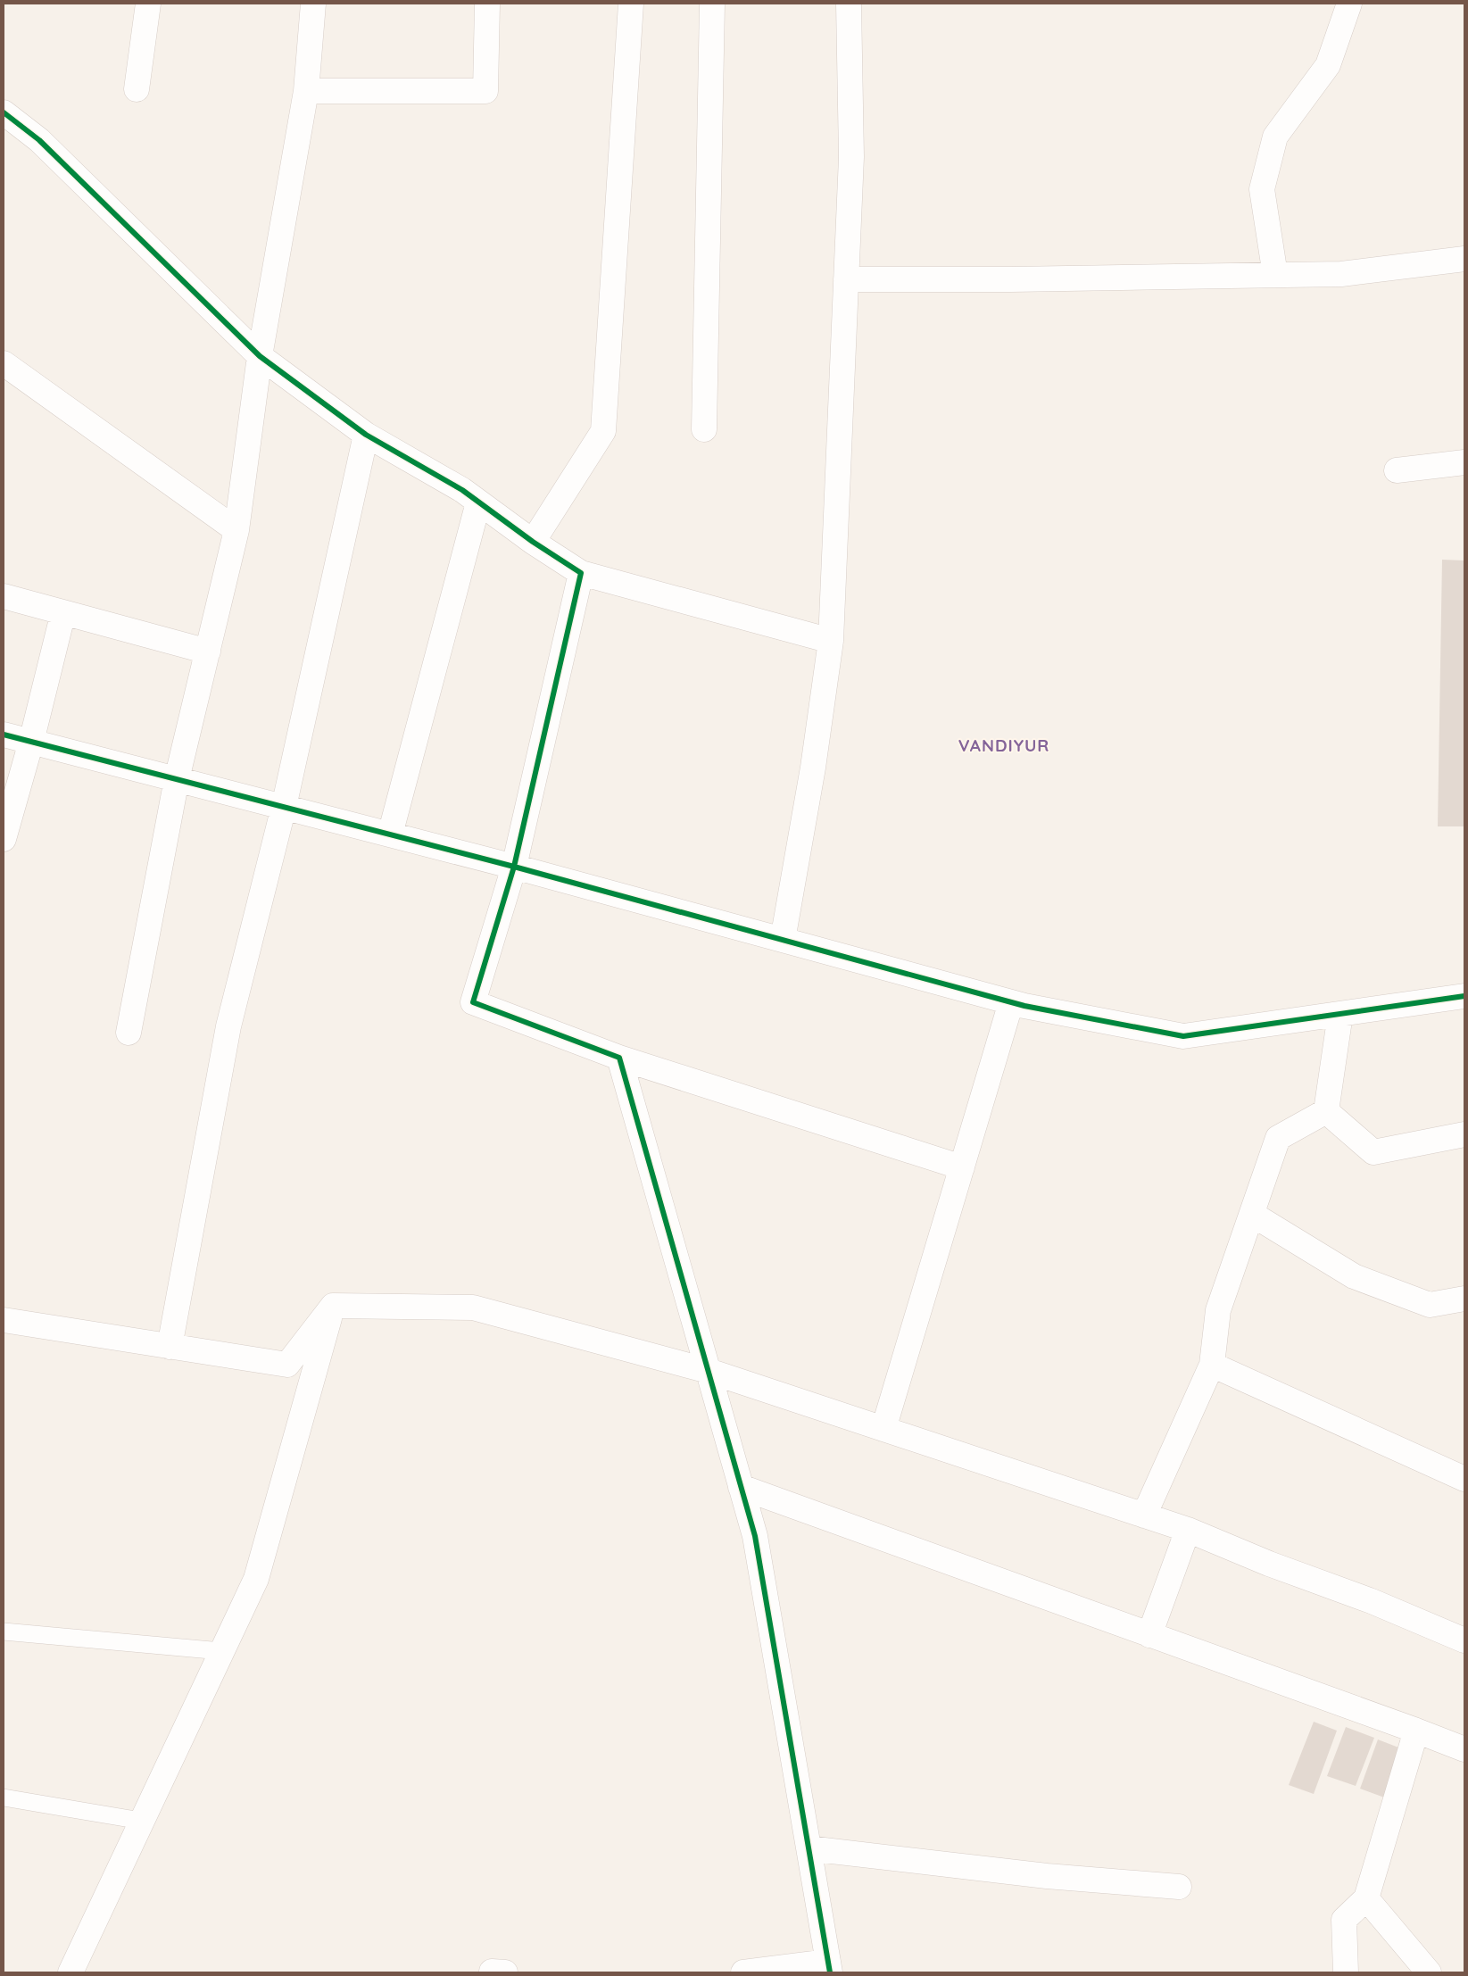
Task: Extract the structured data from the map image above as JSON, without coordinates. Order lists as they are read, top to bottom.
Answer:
{
  "districts": ["VANDIYUR"]
}
